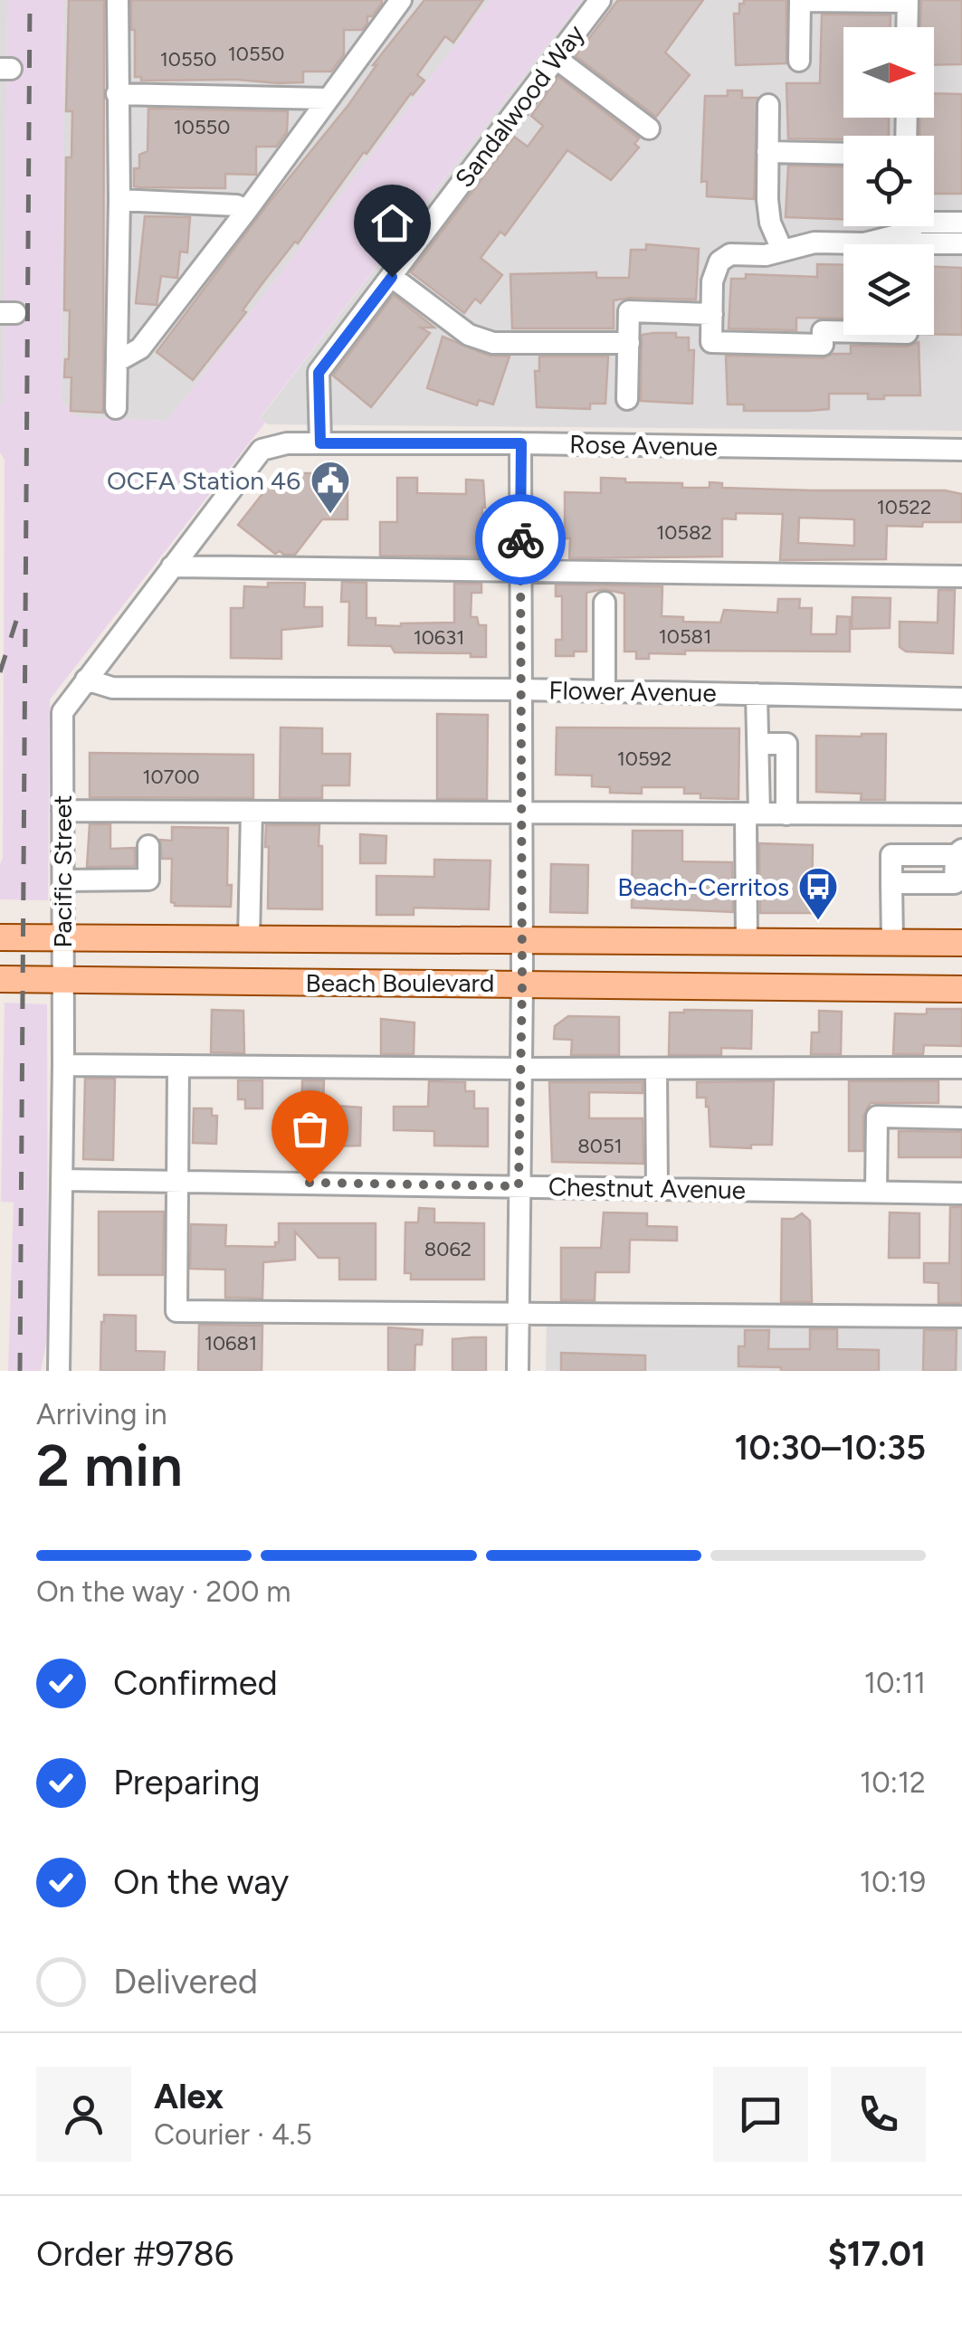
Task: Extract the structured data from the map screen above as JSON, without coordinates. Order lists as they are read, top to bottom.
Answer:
{
  "streets": {
    "main road": ["Beach Boulevard"],
    "street": [
      "Sandalwood Way",
      "Rose Avenue",
      "Flower Avenue",
      "Pacific Street",
      "Chestnut Avenue"
    ]
  },
  "crossings": [
    ["Sandalwood Way", "Rose Avenue"],
    ["Rose Avenue", "Pacific Street"],
    ["Flower Avenue", "Pacific Street"],
    ["Pacific Street", "Beach Boulevard"],
    ["Pacific Street", "Chestnut Avenue"]
  ],
  "places": {
    "public building": ["OCFA Station 46"],
    "bus stop": ["Beach-Cerritos"]
  },
  "house_numbers": [
    "10550",
    "10550",
    "10550",
    "10522",
    "10582",
    "10581",
    "10631",
    "10592",
    "10700",
    "8051",
    "8062",
    "10681"
  ],
  "north": "right",
  "page": {
    "heading": ["2 min", "Arriving in", "10:30–10:35"],
    "panel": [
      "Alex",
      "Courier · 4.5",
      "Order #9786",
      "$17.01"
    ],
    "bar": "On the way · 200 m",
    "list": [
      ["Confirmed", "10:11"],
      ["Preparing", "10:12"],
      ["On the way", "10:19"],
      "Delivered"
    ]
  }
}
